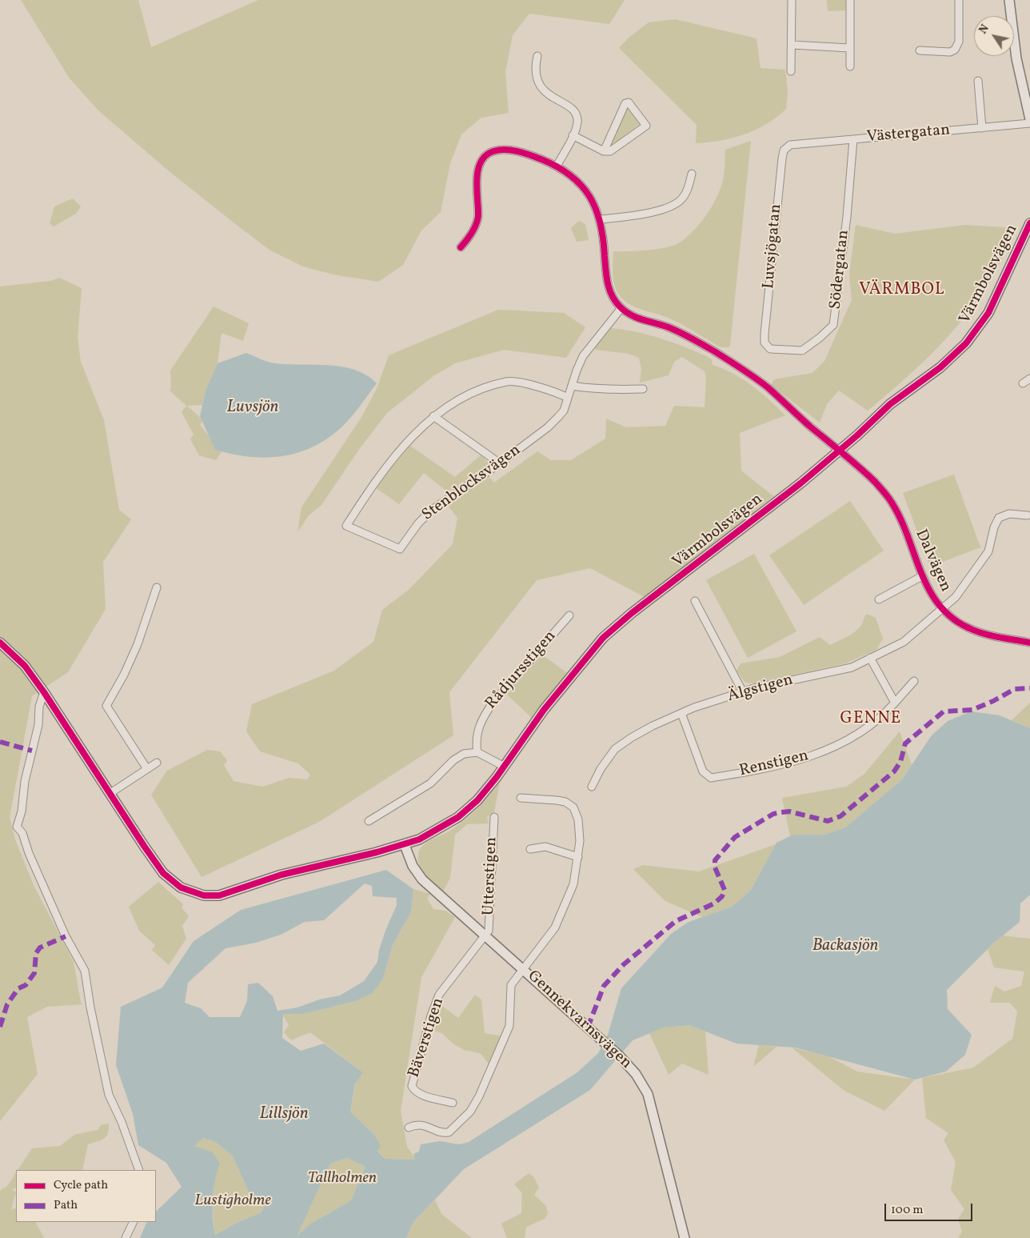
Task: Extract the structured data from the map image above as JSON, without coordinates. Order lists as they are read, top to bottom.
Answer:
{
  "streets": {
    "street": [
      "Västergatan",
      "Luvsjögatan",
      "Södergatan",
      "Värmbolsvägen",
      "Stenblocksvägen",
      "Dalvägen",
      "Rådjursstigen",
      "Älgstigen",
      "Renstigen",
      "Utterstigen",
      "Gennekvarnsvägen",
      "Bäverstigen"
    ]
  },
  "crossings": [
    ["Västergatan", "Luvsjögatan"],
    ["Västergatan", "Södergatan"],
    ["Luvsjögatan", "Södergatan"],
    ["Värmbolsvägen", "Dalvägen"],
    ["Värmbolsvägen", "Gennekvarnsvägen"],
    ["Stenblocksvägen", "Dalvägen"],
    ["Dalvägen", "Älgstigen"],
    ["Älgstigen", "Renstigen"],
    ["Utterstigen", "Gennekvarnsvägen"],
    ["Utterstigen", "Bäverstigen"],
    ["Gennekvarnsvägen", "Bäverstigen"]
  ],
  "districts": ["VÄRMBOL", "GENNE"],
  "water": ["Luvsjön", "Backasjön", "Lillsjön"],
  "parks": ["Tallholmen", "Lustigholme"],
  "legend": ["Cycle path", "Path"],
  "scale_bar": "100 m",
  "north": "top left"
}
